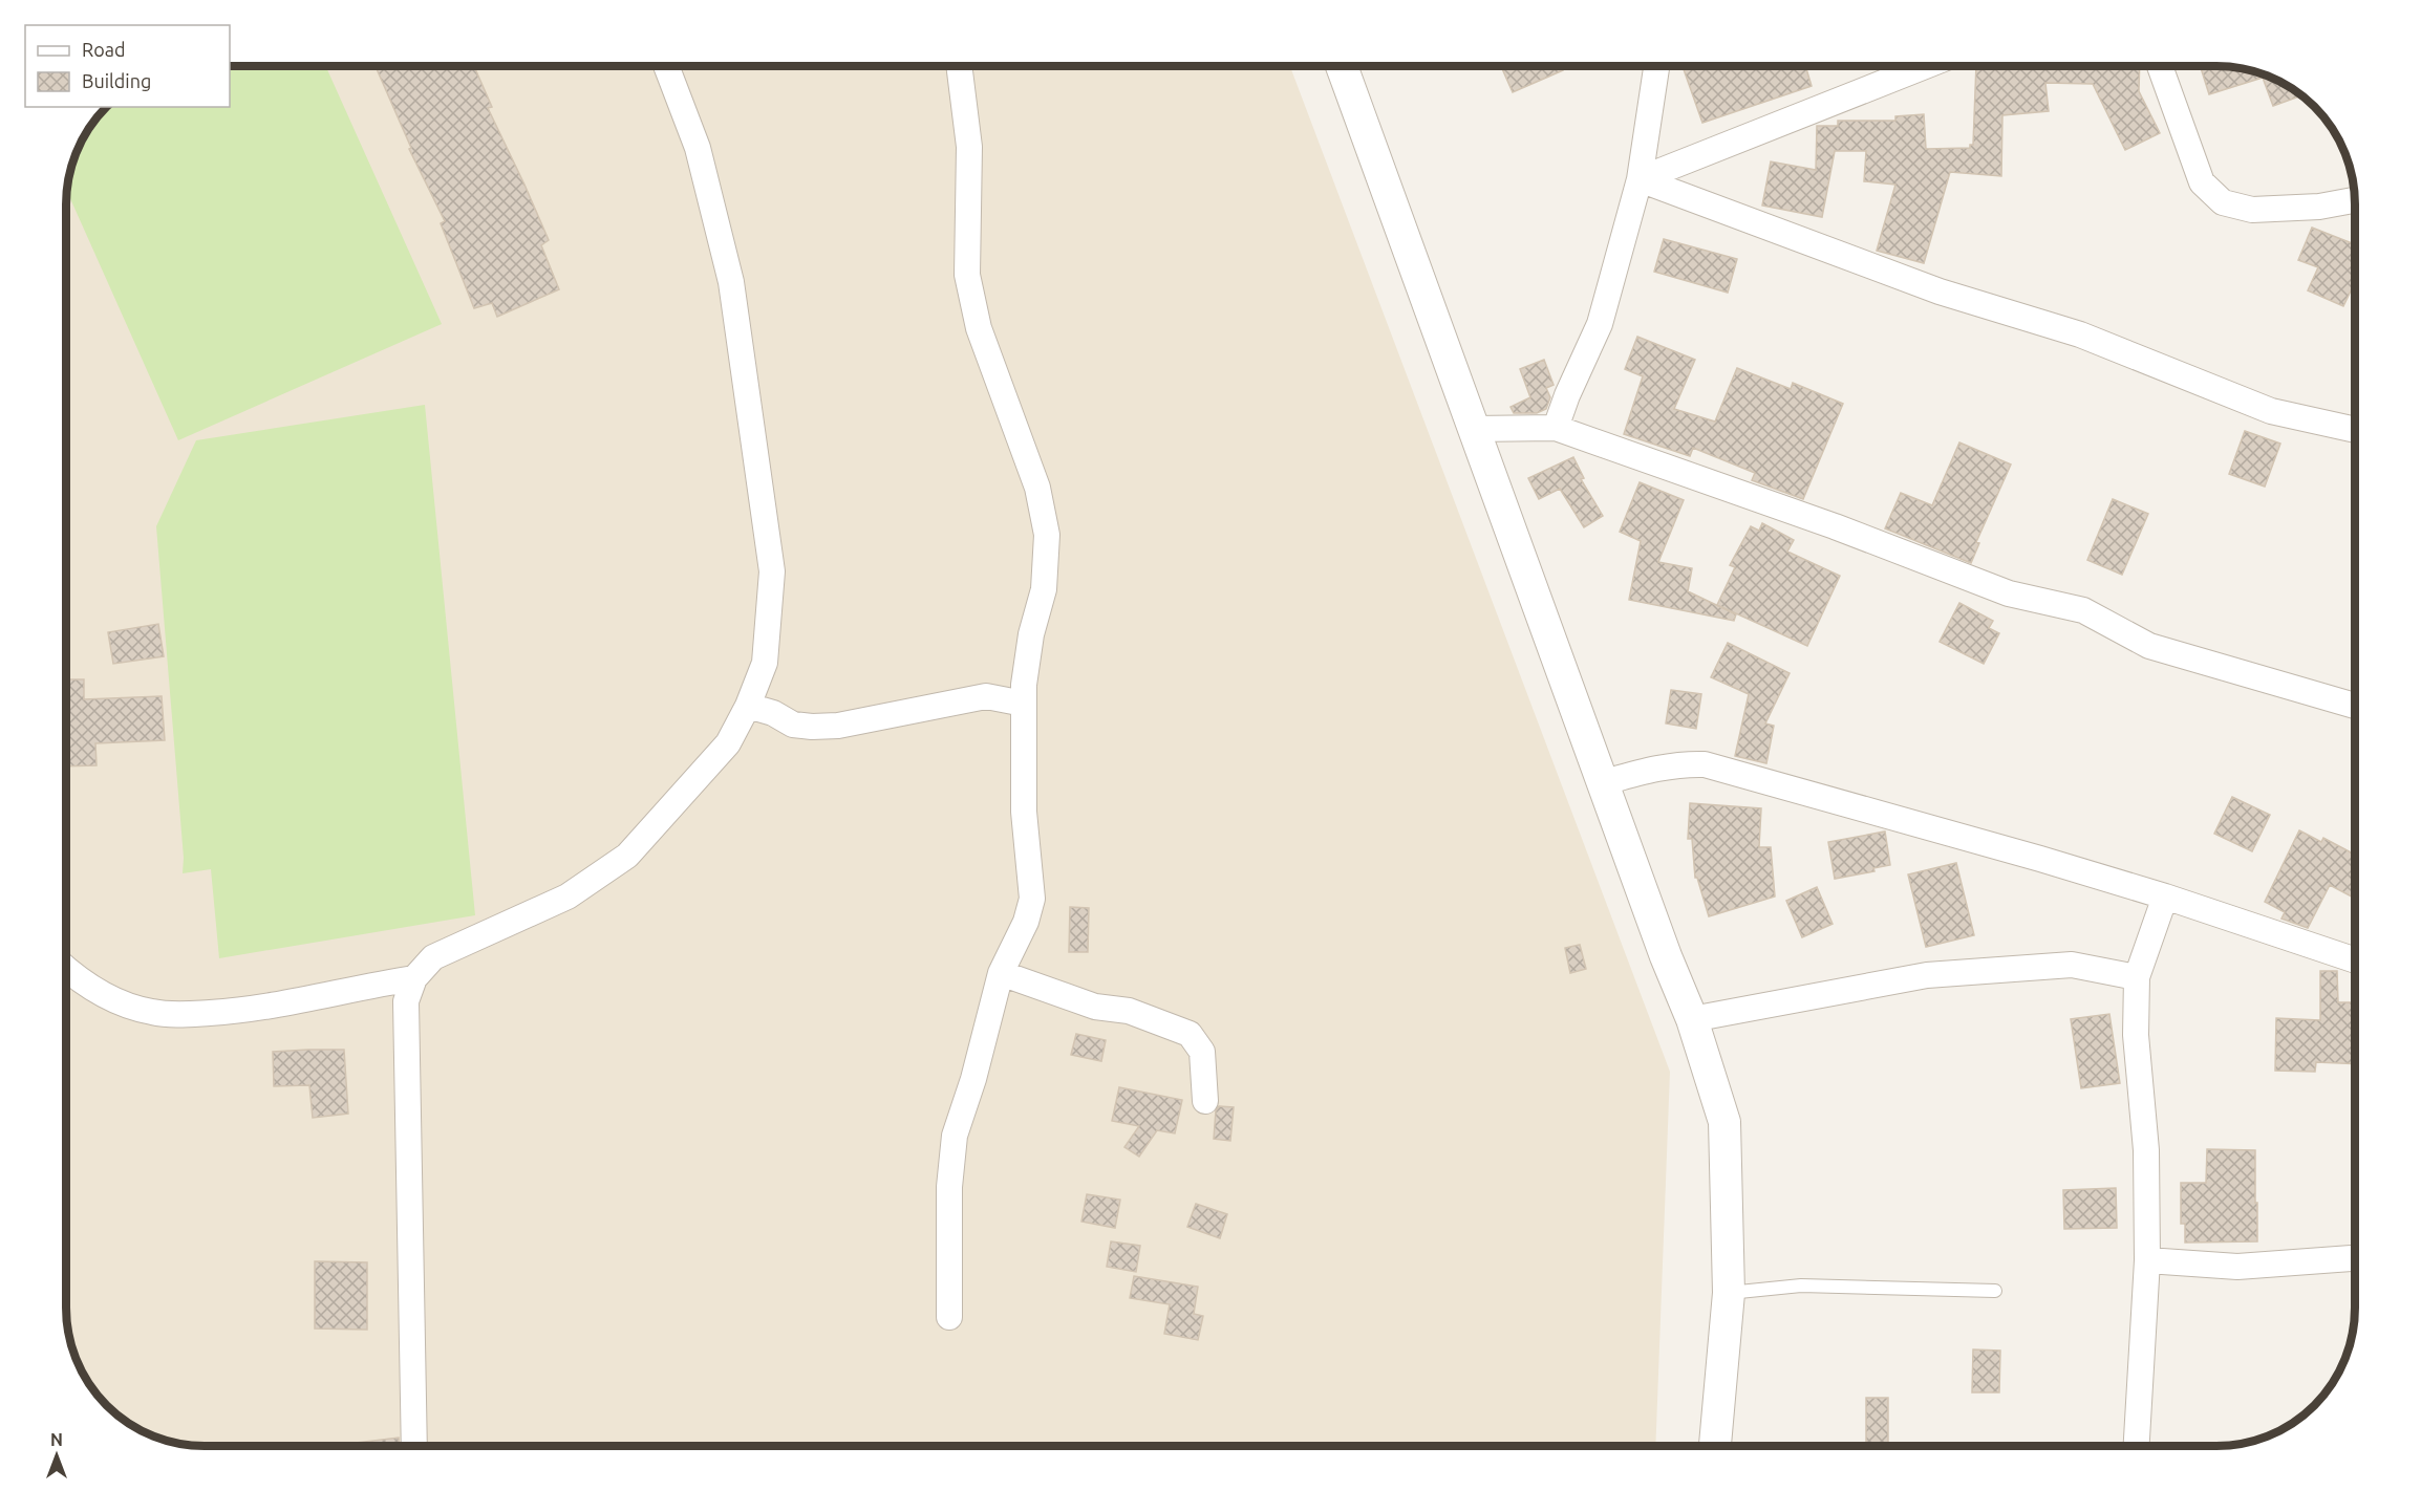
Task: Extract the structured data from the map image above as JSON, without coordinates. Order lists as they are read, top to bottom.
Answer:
{
  "legend": ["Road", "Building"],
  "north": "top"
}
